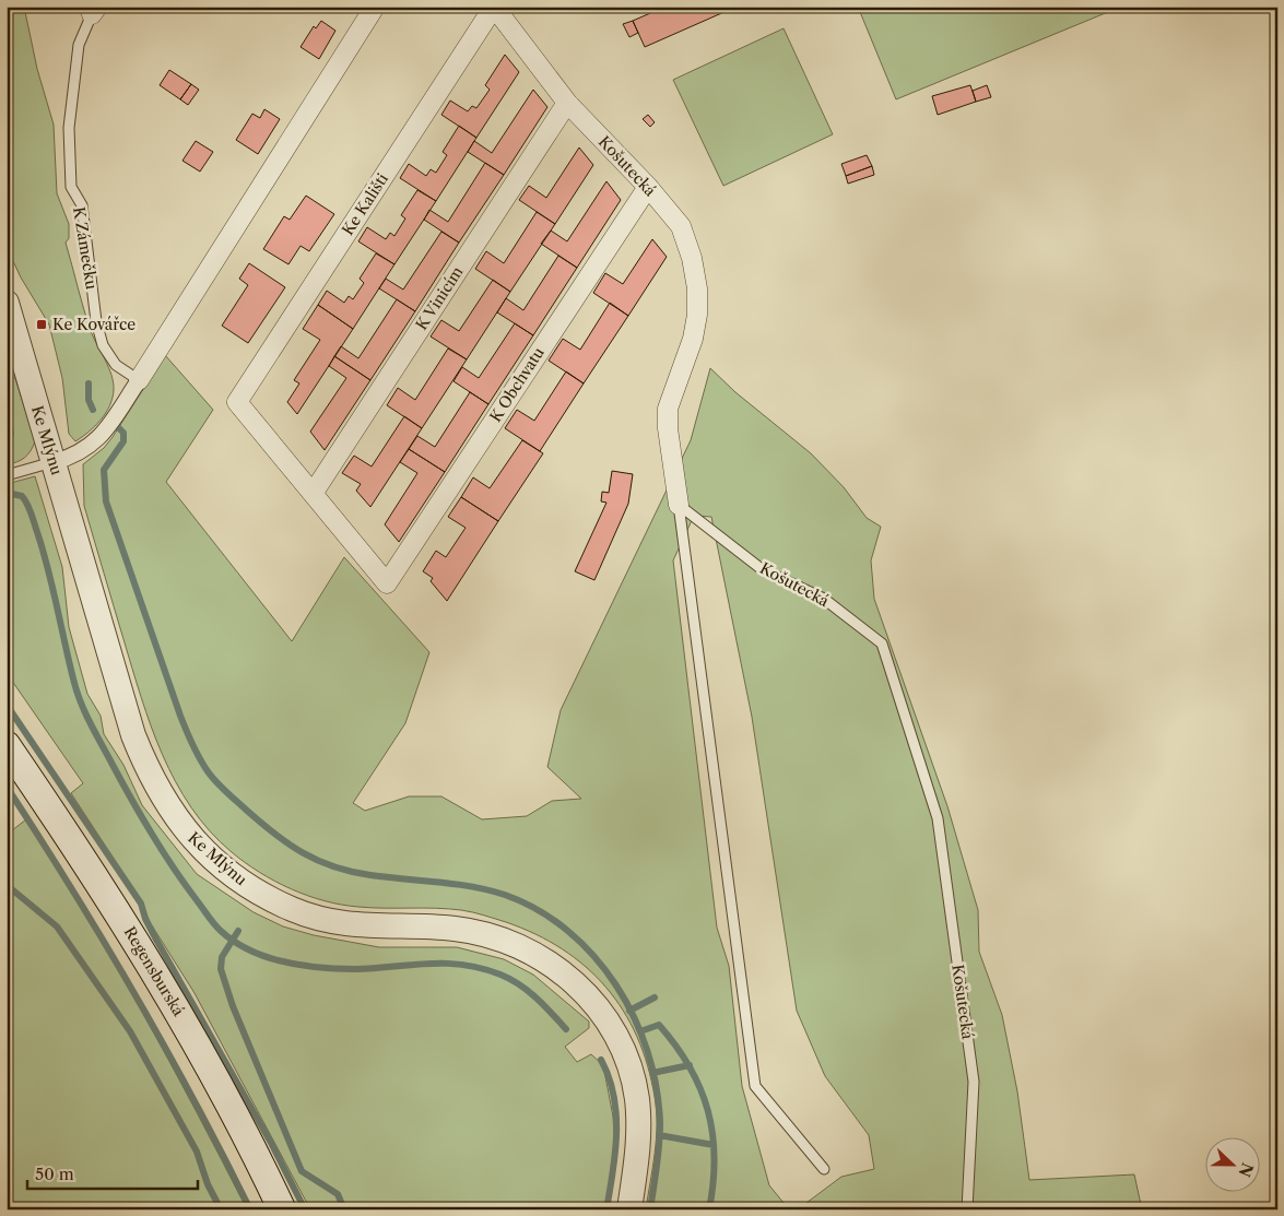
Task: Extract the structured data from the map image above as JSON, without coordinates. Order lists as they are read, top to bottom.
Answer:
{
  "streets": {
    "main road": ["Regensburská"],
    "street": [
      "Košutecká",
      "Ke Kališti",
      "K Vinicím",
      "K Obchvatu",
      "Ke Mlýnu"
    ],
    "lane": ["K Zámečku"]
  },
  "crossings": [
    ["Košutecká", "Ke Kališti"],
    ["Košutecká", "K Vinicím"],
    ["Košutecká", "K Obchvatu"],
    ["Ke Kališti", "K Vinicím"],
    ["Ke Kališti", "K Obchvatu"],
    ["K Vinicím", "K Obchvatu"]
  ],
  "places": {
    "transit": ["Ke Kovářce"]
  },
  "scale_bar": "50 m",
  "north": "right"
}
